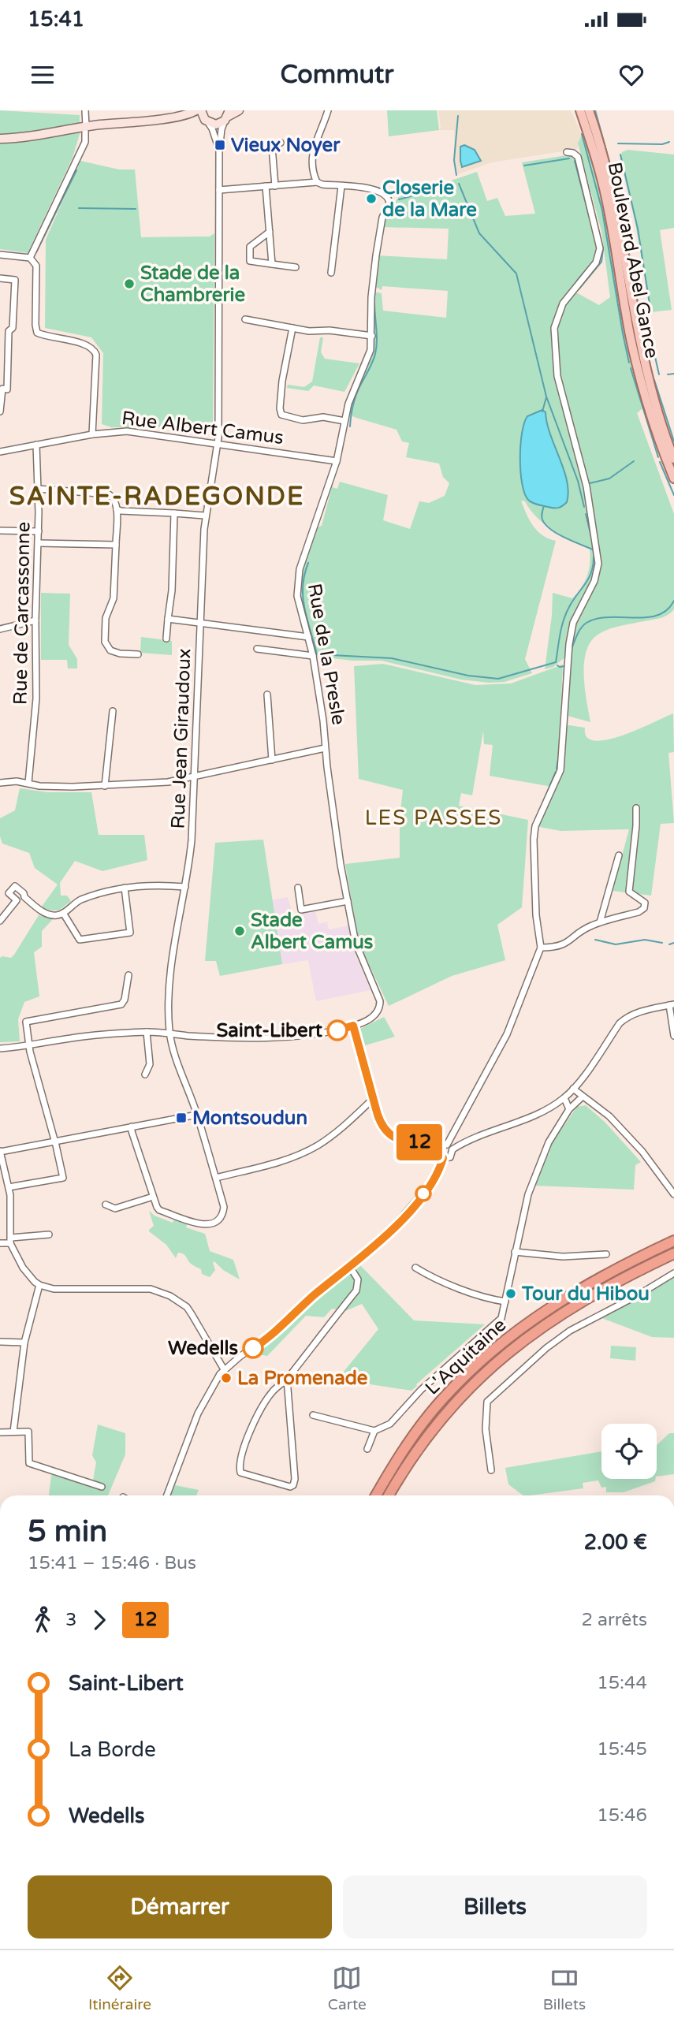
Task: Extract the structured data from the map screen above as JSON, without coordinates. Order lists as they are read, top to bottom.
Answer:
{
  "streets": {
    "highway": ["L'Aquitaine"],
    "main road": ["Boulevard Abel Gance"],
    "street": [
      "Rue Albert Camus",
      "Rue de Carcassonne",
      "Rue de la Presle",
      "Rue Jean Giraudoux"
    ]
  },
  "crossings": [
    ["Rue Albert Camus", "Rue de Carcassonne"],
    ["Rue Albert Camus", "Rue de la Presle"],
    ["Rue Albert Camus", "Rue Jean Giraudoux"],
    ["Rue de la Presle", "Rue Jean Giraudoux"]
  ],
  "districts": ["SAINTE-RADEGONDE", "LES PASSES"],
  "places": {
    "transit": ["Vieux Noyer", "Montsoudun"],
    "other": [
      "Closerie de la Mare",
      "Stade de la Chambrerie",
      "Stade Albert Camus",
      "Saint-Libert",
      "Tour du Hibou",
      "Wedells",
      "La Promenade"
    ]
  },
  "lines": ["bus line 12"],
  "page": {
    "status": "15:41",
    "header": "Commutr",
    "on_map": "12",
    "heading": ["5 min", "15:41 – 15:46 · Bus", "2.00 €"],
    "legs": ["3", "12", "2 arrêts"],
    "list": [
      {
        "name": "Saint-Libert",
        "value": "15:44"
      },
      {
        "name": "La Borde",
        "value": "15:45"
      },
      {
        "name": "Wedells",
        "value": "15:46"
      }
    ],
    "buttons": ["Démarrer", "Billets"],
    "tabs": ["Itinéraire", "Carte", "Billets"]
  }
}
